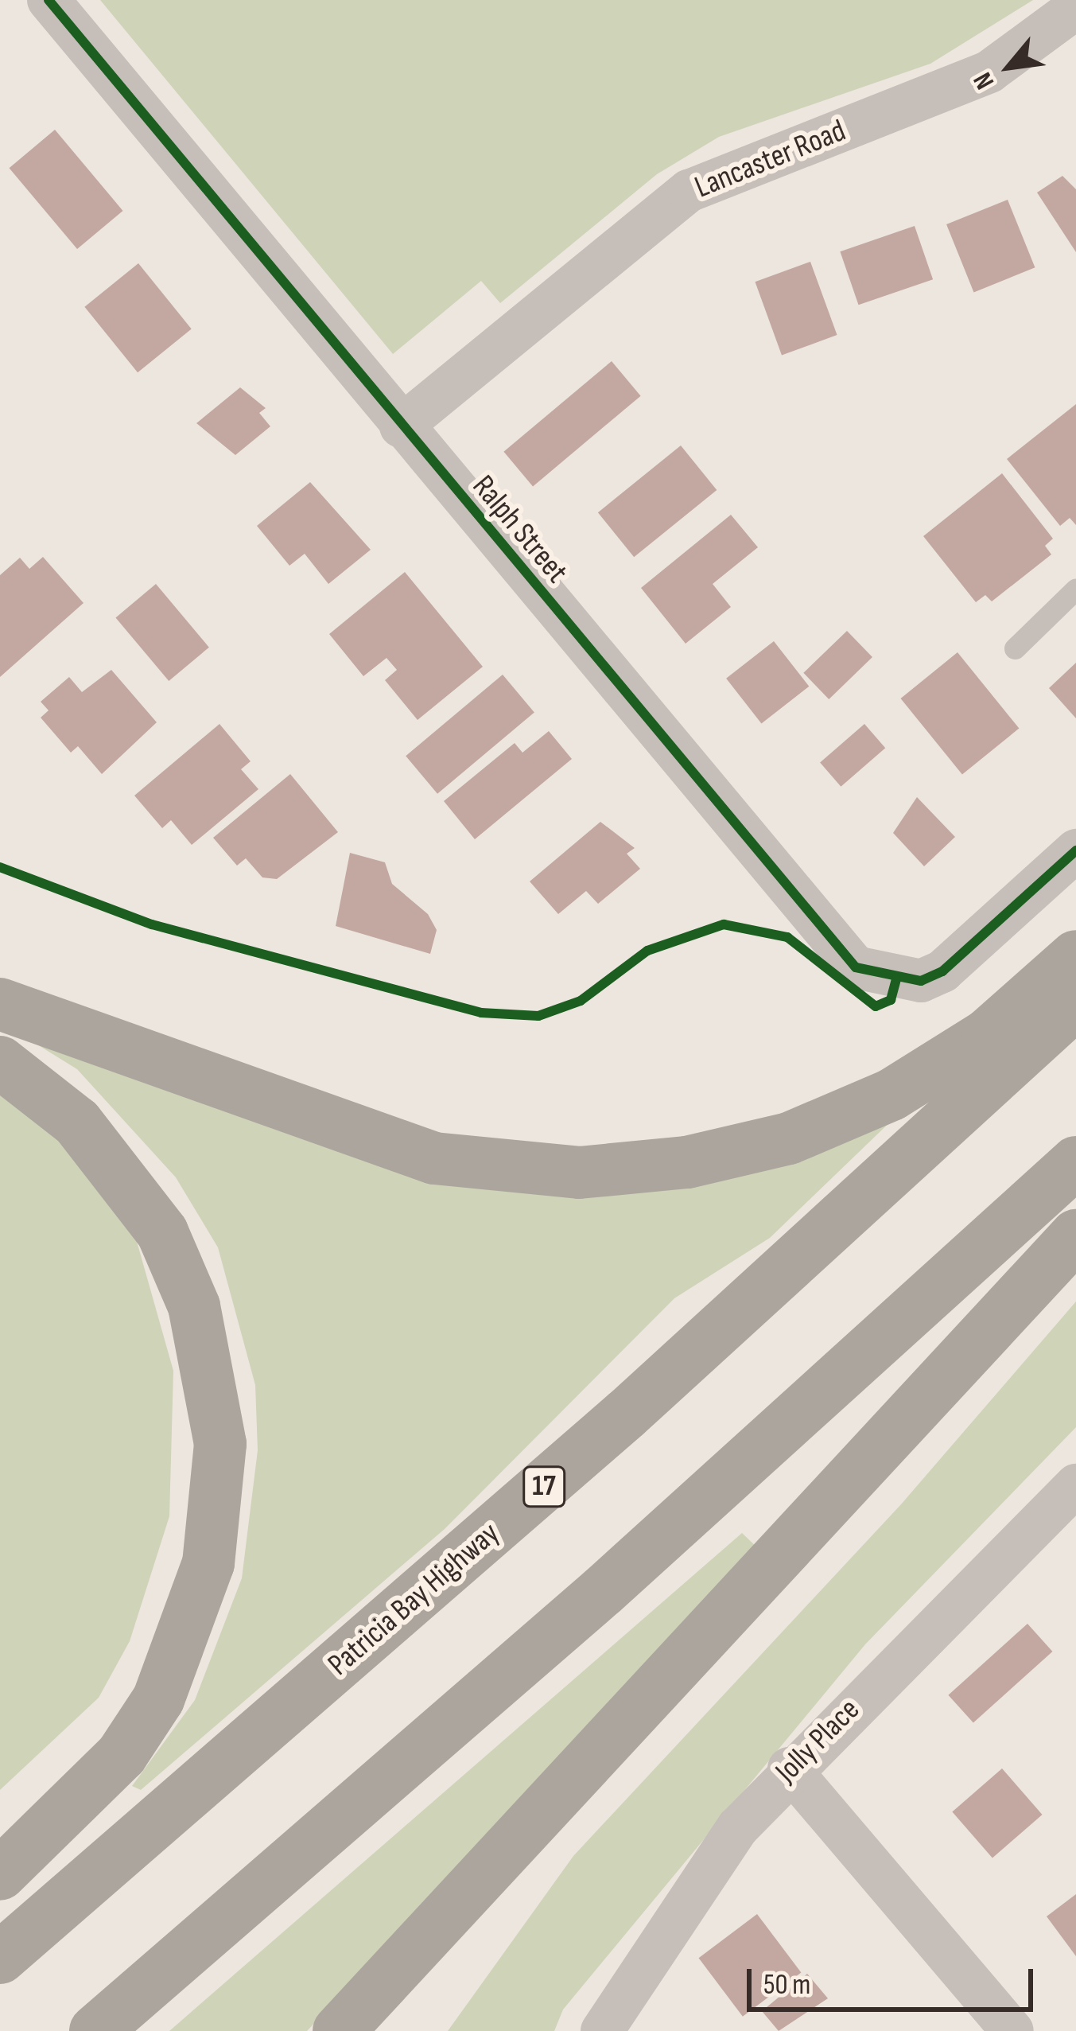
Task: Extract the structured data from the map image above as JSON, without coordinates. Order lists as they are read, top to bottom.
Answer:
{
  "streets": {
    "highway": ["17", "Patricia Bay Highway"],
    "street": ["Lancaster Road", "Ralph Street", "Jolly Place"]
  },
  "crossings": [
    ["Lancaster Road", "Ralph Street"]
  ],
  "scale_bar": "50 m",
  "north": "bottom left"
}
